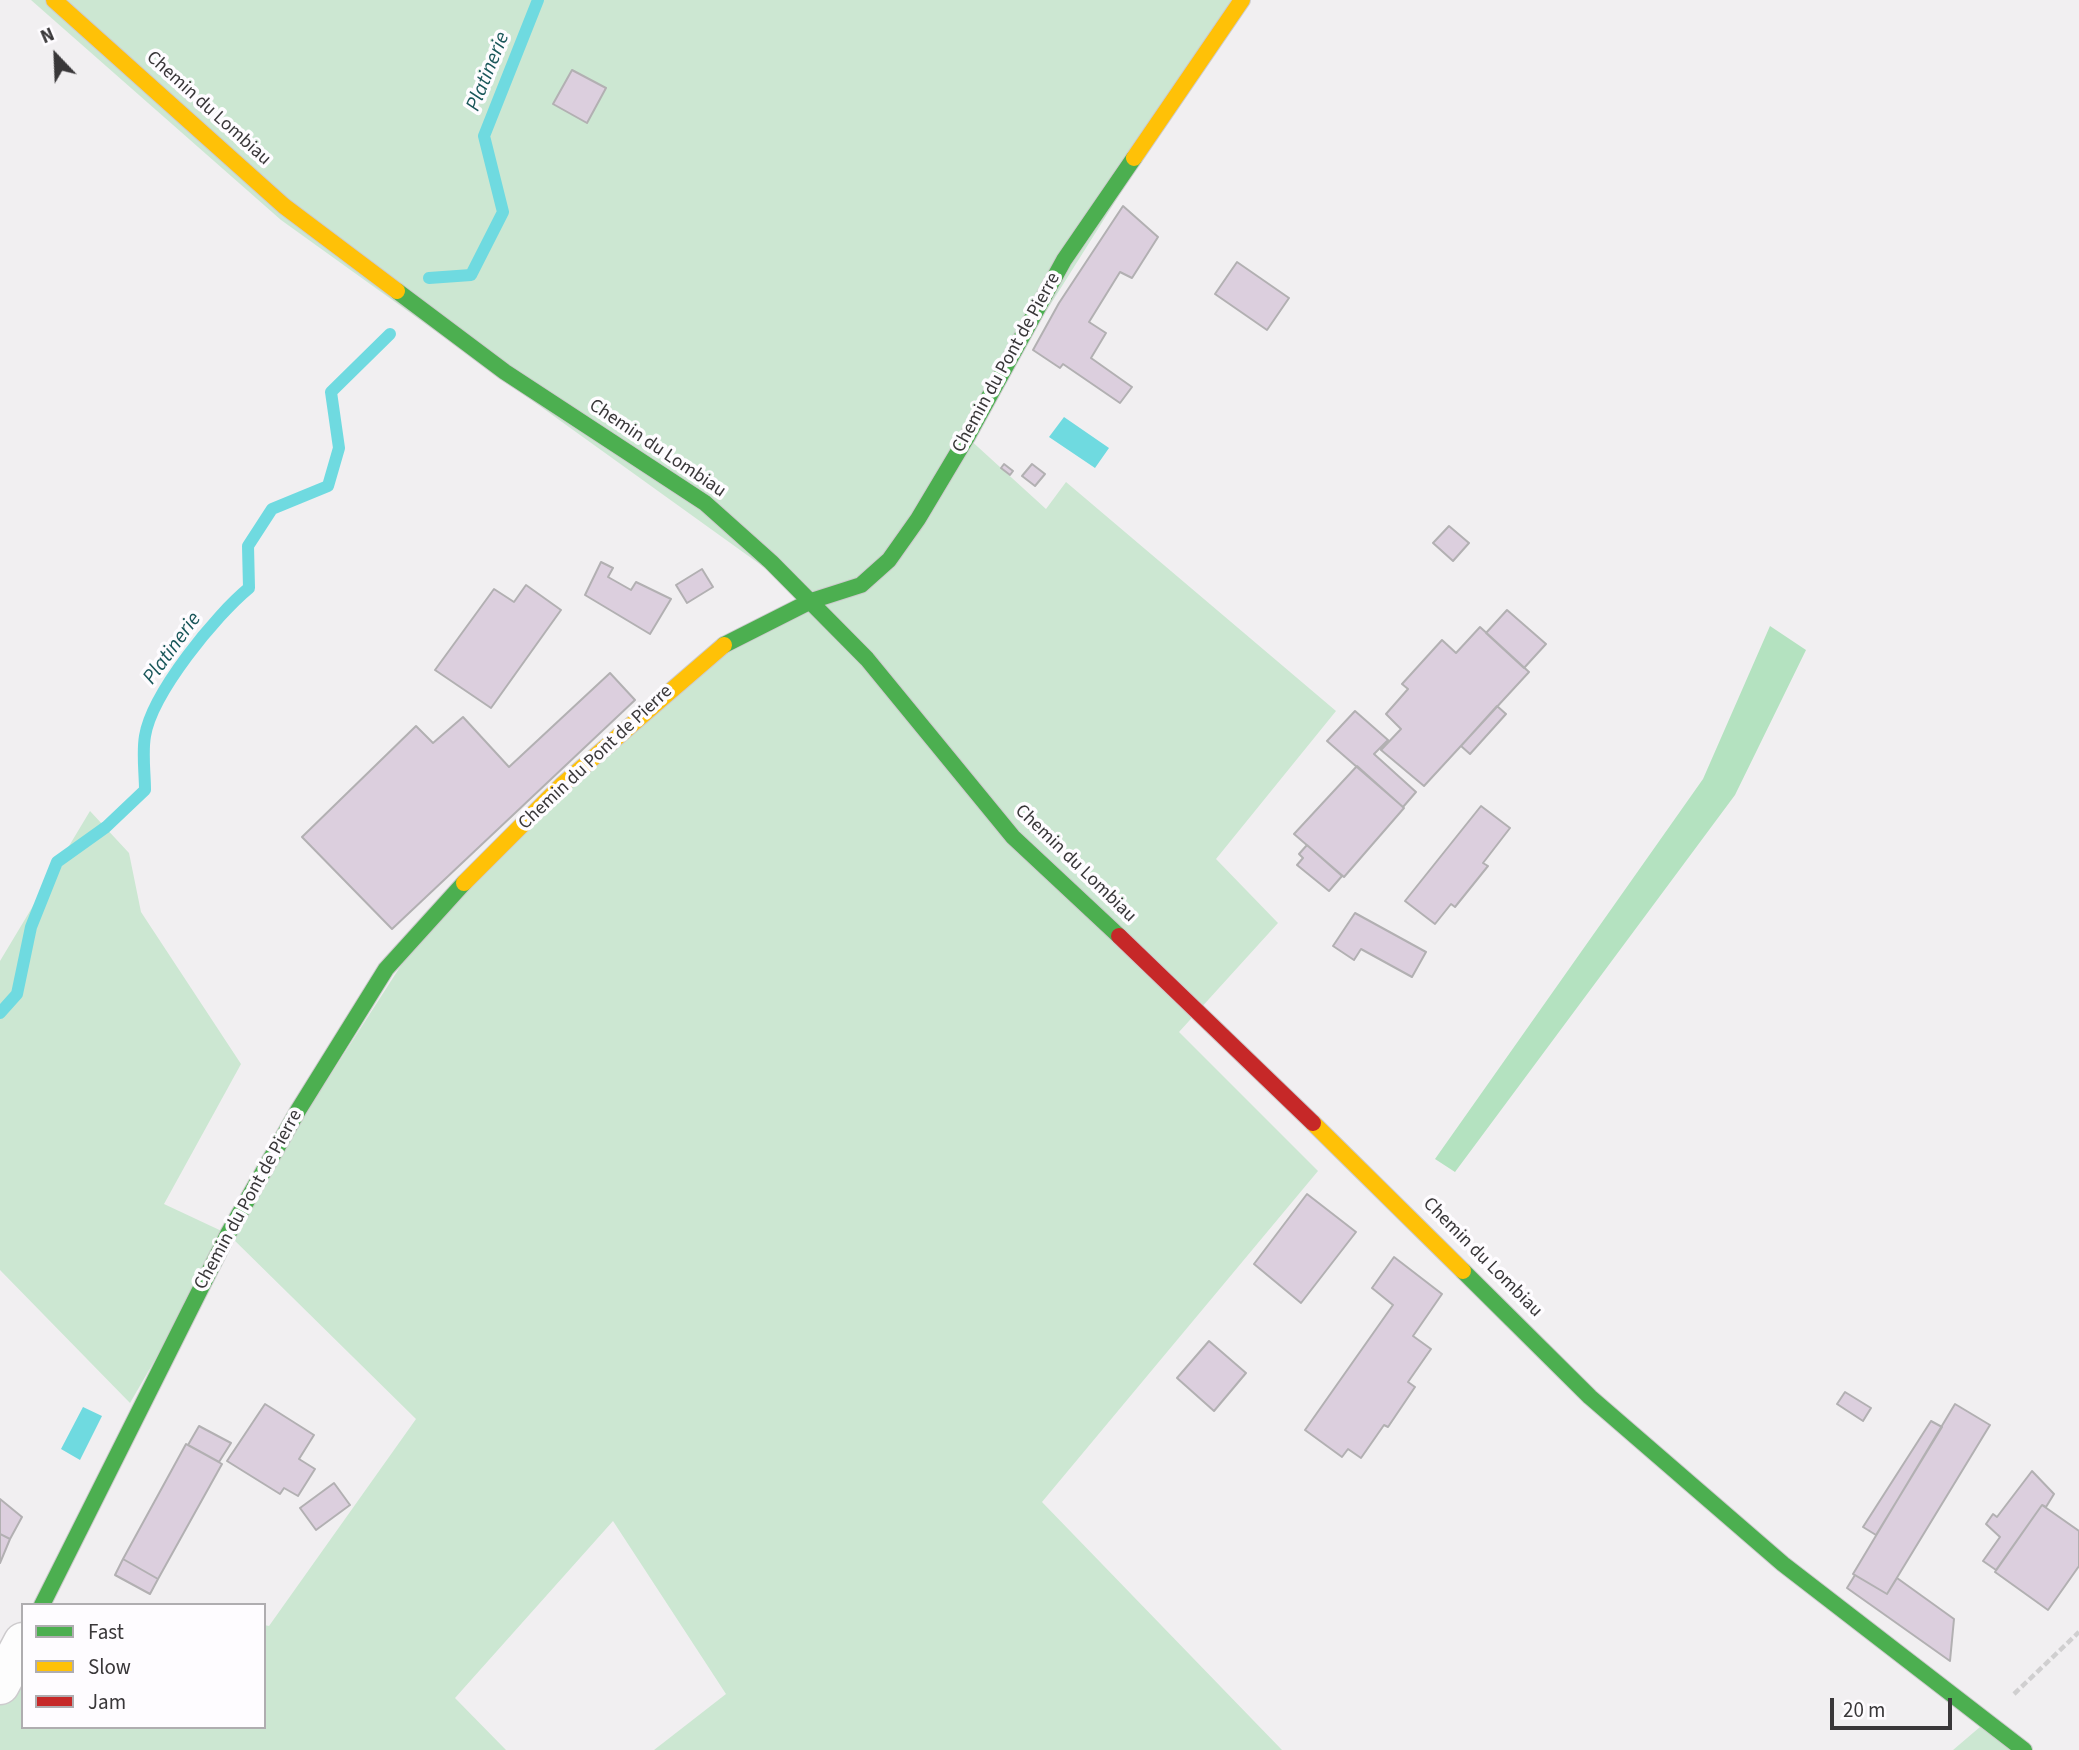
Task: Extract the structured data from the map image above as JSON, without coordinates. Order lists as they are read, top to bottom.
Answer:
{
  "streets": {
    "street": ["Chemin du Lombiau", "Chemin du Pont de Pierre"]
  },
  "crossings": [
    ["Chemin du Lombiau", "Chemin du Pont de Pierre"]
  ],
  "water": ["Platinerie"],
  "legend": ["Fast", "Slow", "Jam"],
  "scale_bar": "20 m",
  "north": "top left"
}
